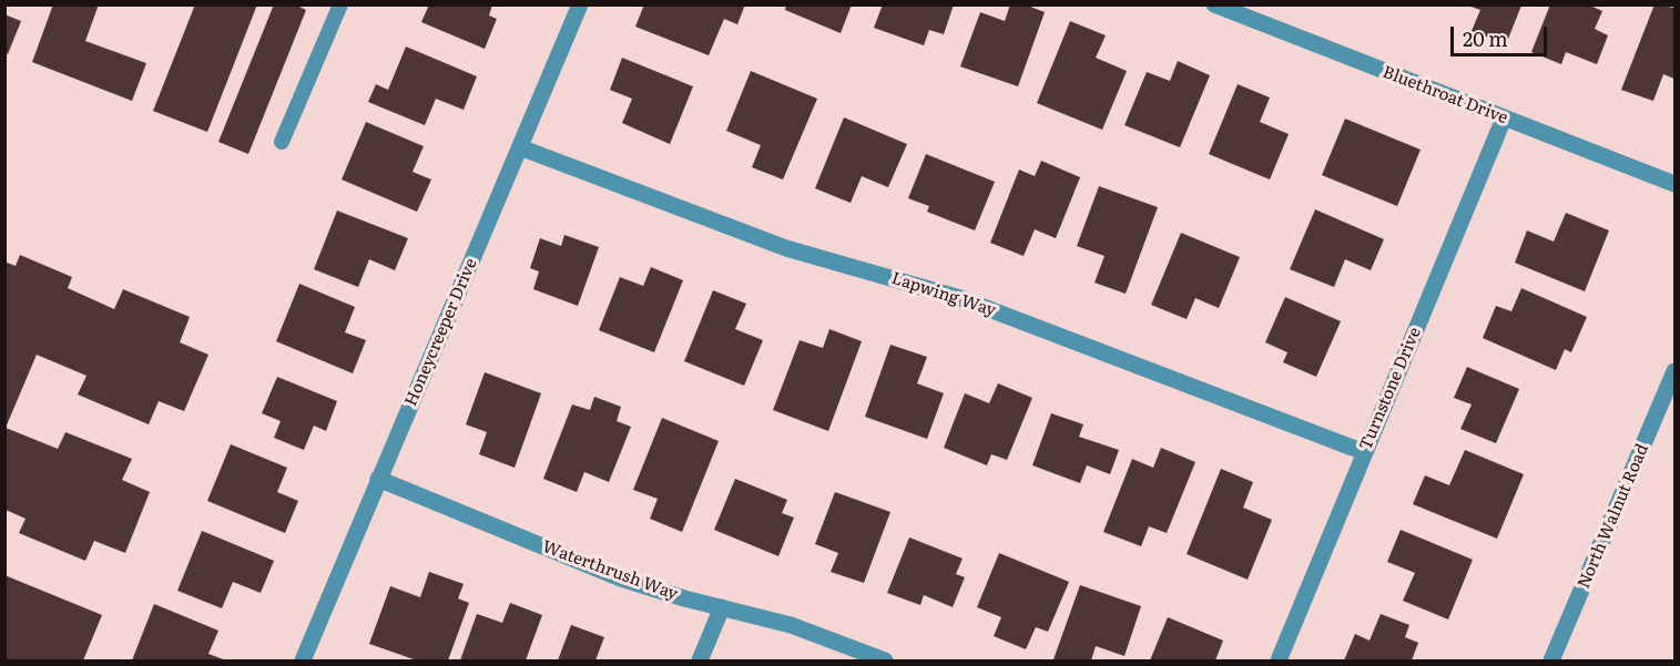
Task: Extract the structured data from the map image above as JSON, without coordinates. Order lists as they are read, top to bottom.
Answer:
{
  "streets": {
    "street": [
      "Bluethroat Drive",
      "Lapwing Way",
      "Honeycreeper Drive",
      "Turnstone Drive",
      "North Walnut Road",
      "Waterthrush Way"
    ]
  },
  "crossings": [
    ["Bluethroat Drive", "Turnstone Drive"],
    ["Lapwing Way", "Honeycreeper Drive"],
    ["Lapwing Way", "Turnstone Drive"],
    ["Honeycreeper Drive", "Waterthrush Way"]
  ],
  "scale_bar": "20 m"
}
